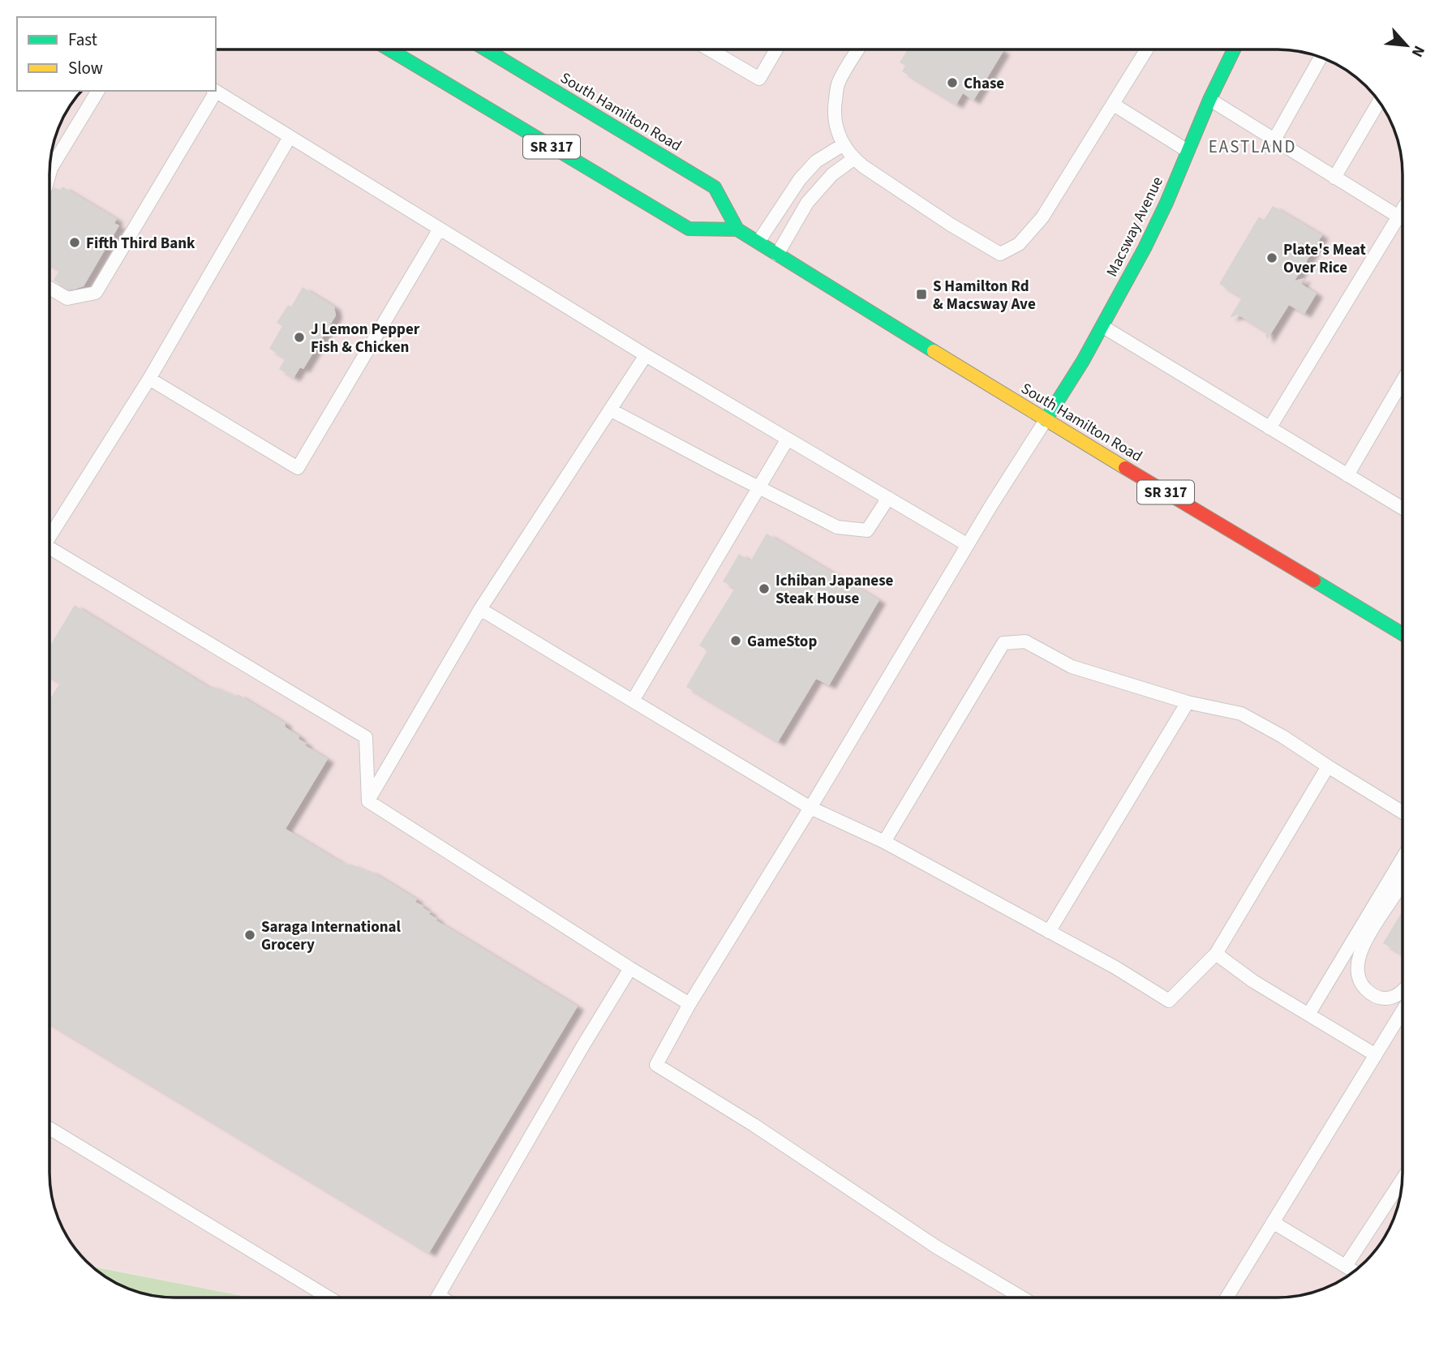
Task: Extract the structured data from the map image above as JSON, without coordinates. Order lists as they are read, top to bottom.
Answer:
{
  "streets": {
    "main road": ["South Hamilton Road", "SR 317", "Macsway Avenue"]
  },
  "crossings": [
    ["South Hamilton Road", "SR 317"],
    ["South Hamilton Road", "Macsway Avenue"]
  ],
  "districts": ["EASTLAND"],
  "places": {
    "other": [
      "Chase",
      "Fifth Third Bank",
      "Plate's Meat Over Rice",
      "J Lemon Pepper Fish & Chicken",
      "Ichiban Japanese Steak House",
      "GameStop",
      "Saraga International Grocery"
    ],
    "transit": ["S Hamilton Rd & Macsway Ave"]
  },
  "legend": ["Fast", "Slow"],
  "north": "bottom right"
}
